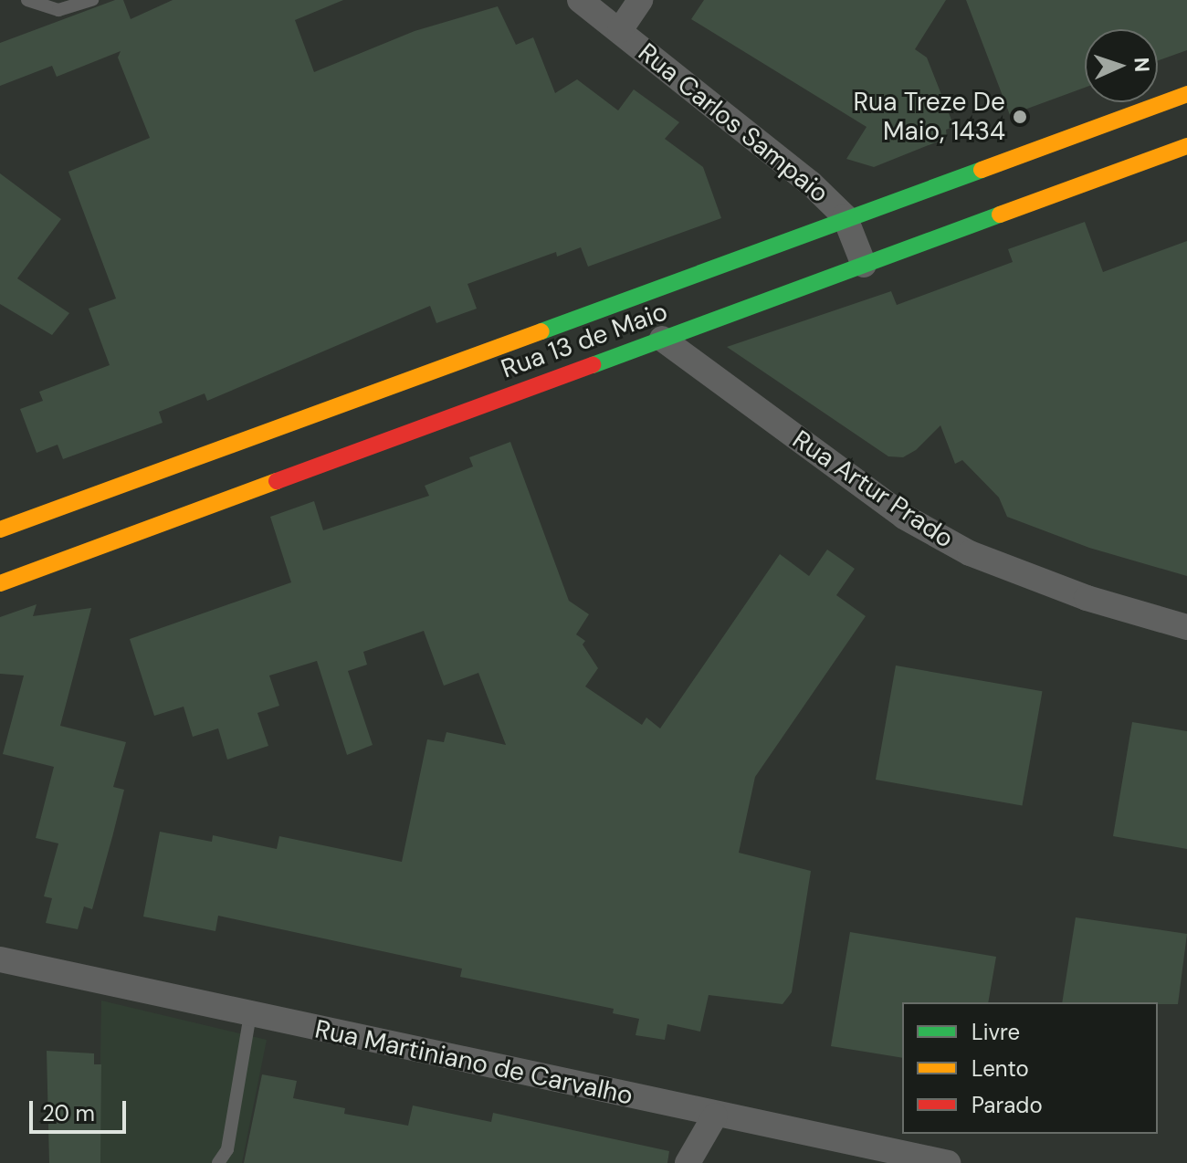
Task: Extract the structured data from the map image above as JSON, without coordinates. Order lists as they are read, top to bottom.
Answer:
{
  "streets": {
    "main road": ["Rua 13 de Maio"],
    "street": ["Rua Carlos Sampaio", "Rua Artur Prado", "Rua Martiniano de Carvalho"]
  },
  "crossings": [
    ["Rua Carlos Sampaio", "Rua 13 de Maio"],
    ["Rua 13 de Maio", "Rua Artur Prado"]
  ],
  "places": ["Rua Treze De Maio, 1434"],
  "legend": ["Livre", "Lento", "Parado"],
  "scale_bar": "20 m",
  "north": "right"
}
